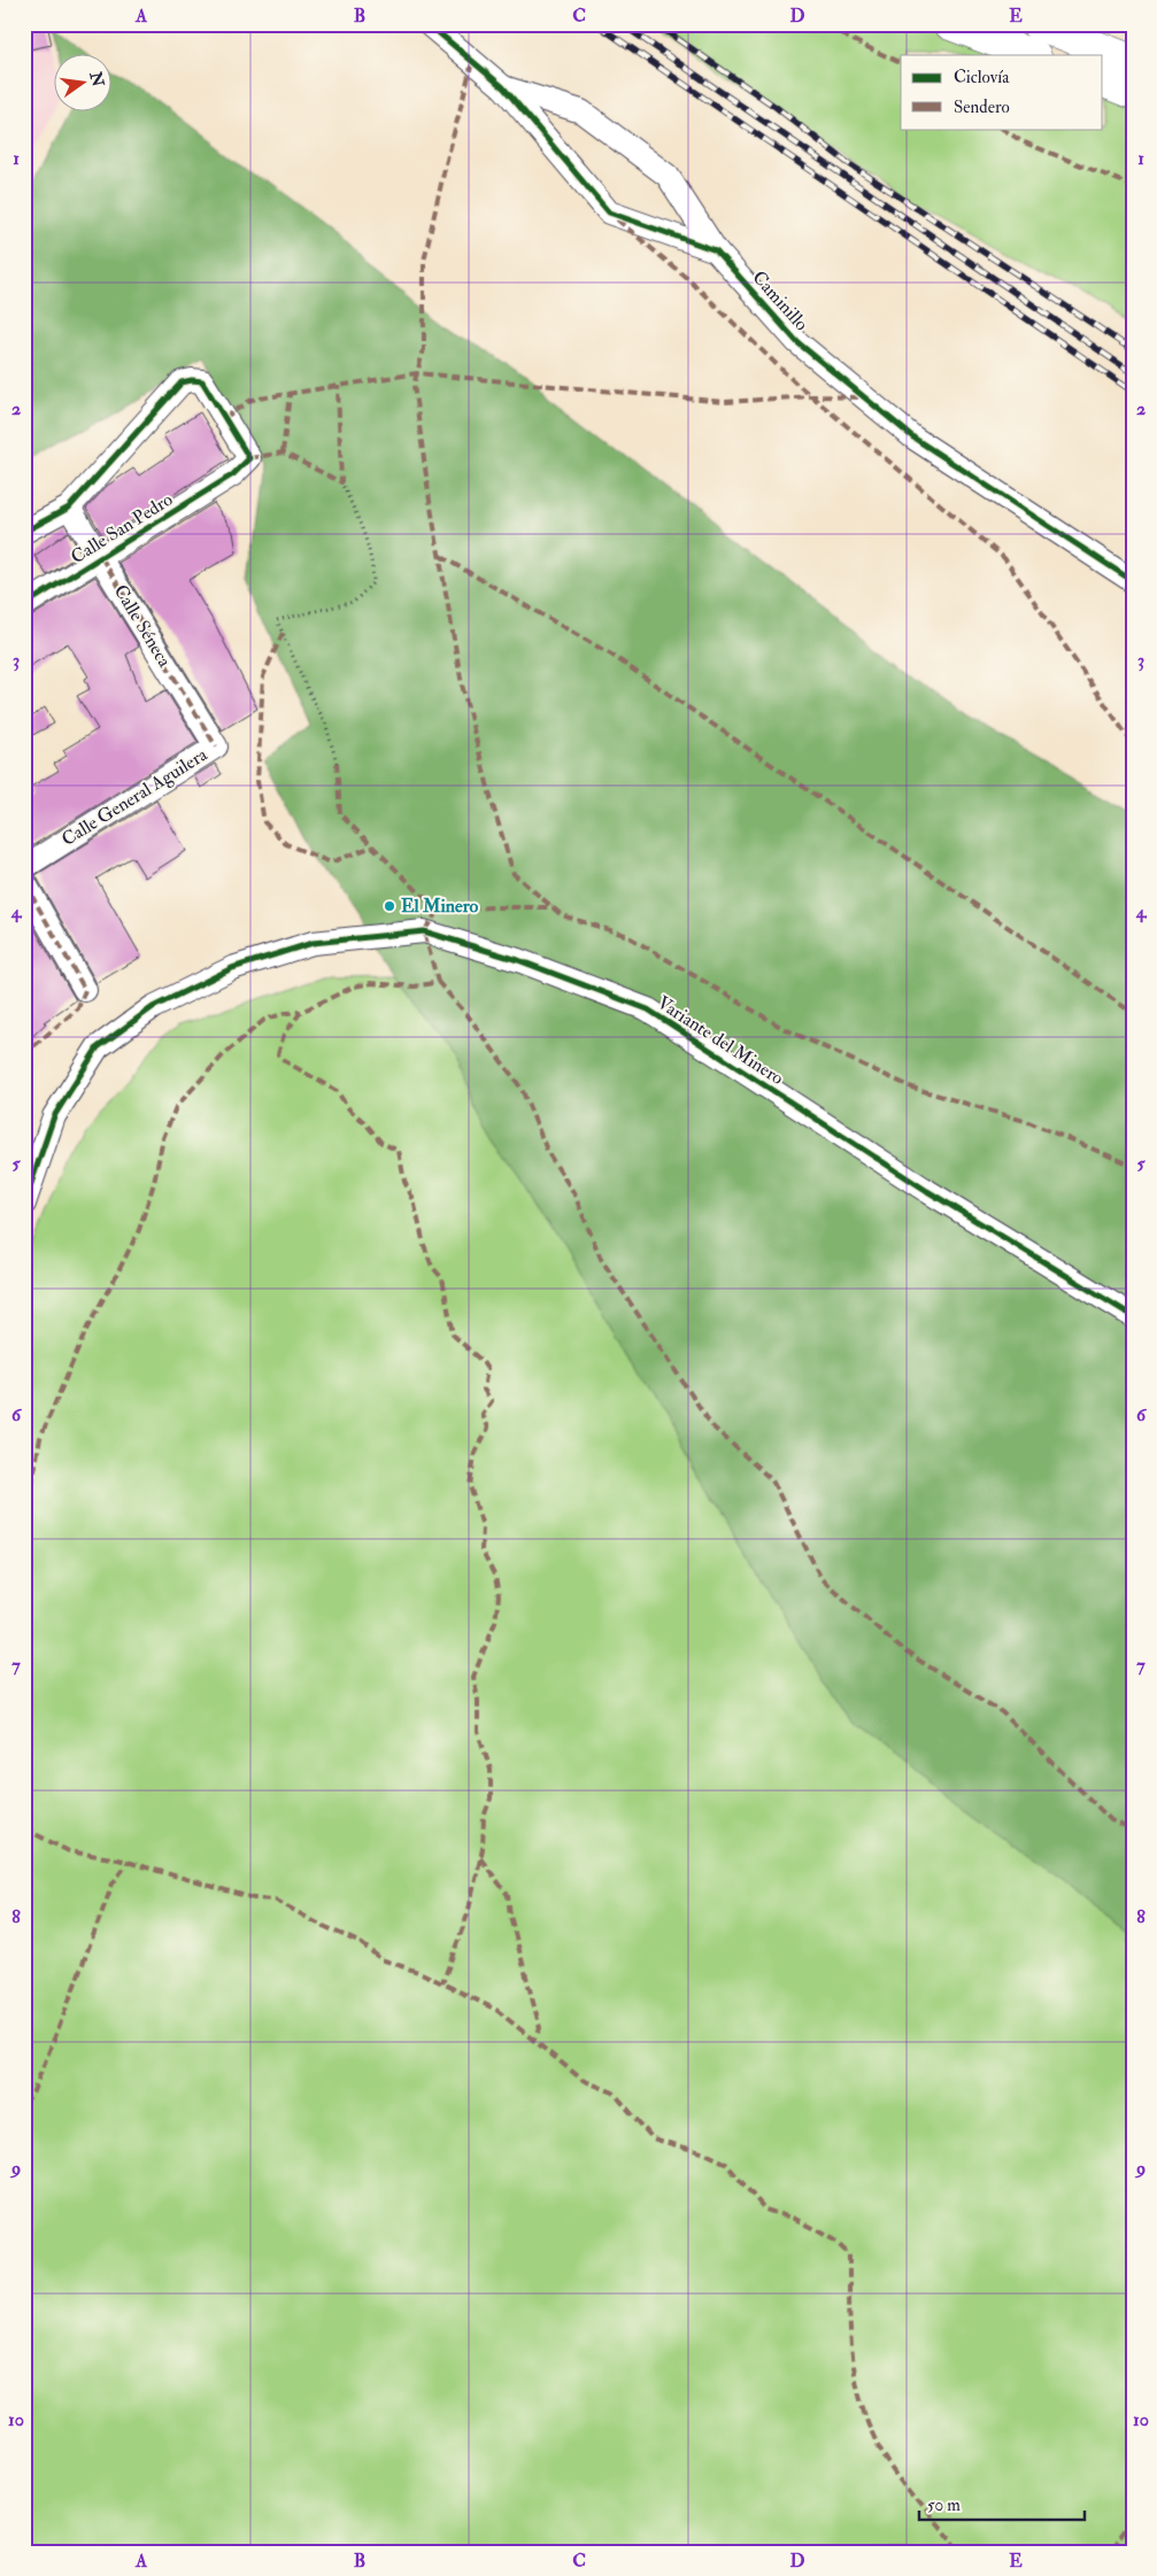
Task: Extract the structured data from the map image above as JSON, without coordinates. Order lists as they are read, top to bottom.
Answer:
{
  "streets": {
    "street": [
      "Caminillo",
      "Calle San Pedro",
      "Calle Séneca",
      "Calle General Aguilera",
      "Variante del Minero"
    ]
  },
  "crossings": [
    ["Calle San Pedro", "Calle Séneca"],
    ["Calle Séneca", "Calle General Aguilera"]
  ],
  "places": ["El Minero"],
  "legend": ["Ciclovía", "Sendero"],
  "scale_bar": "50 m",
  "north": "right",
  "grid": {
    "columns": [
      "A",
      "B",
      "C",
      "D",
      "E"
    ],
    "rows": [
      "1",
      "2",
      "3",
      "4",
      "5",
      "6",
      "7",
      "8",
      "9",
      "10"
    ]
  }
}
